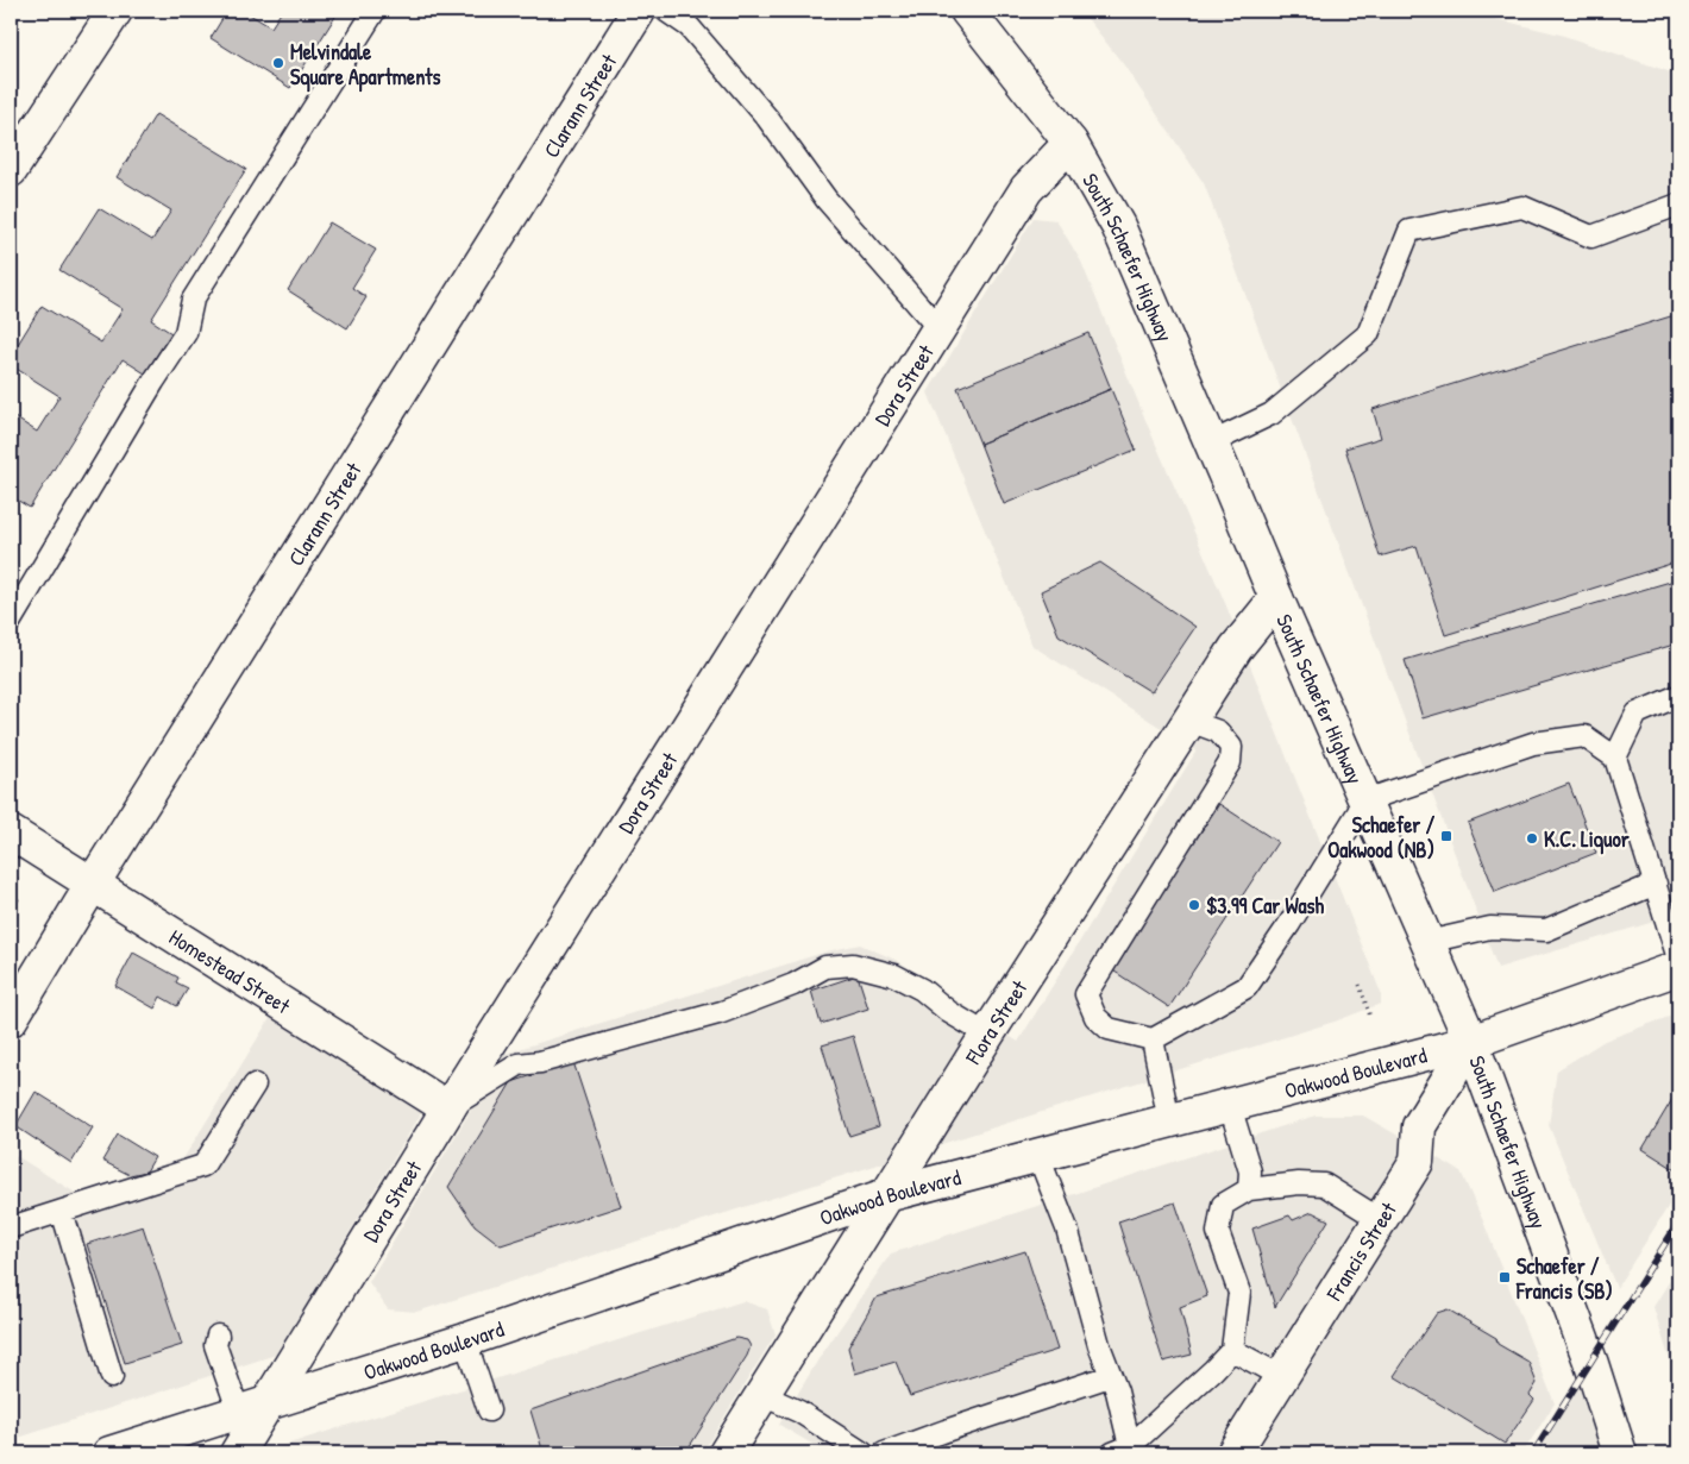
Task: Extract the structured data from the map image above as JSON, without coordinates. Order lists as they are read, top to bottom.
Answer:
{
  "streets": {
    "street": [
      "Clarann Street",
      "South Schaefer Highway",
      "Dora Street",
      "Homestead Street",
      "Flora Street",
      "Oakwood Boulevard",
      "Francis Street"
    ]
  },
  "crossings": [
    ["Clarann Street", "Homestead Street"],
    ["South Schaefer Highway", "Dora Street"],
    ["South Schaefer Highway", "Flora Street"],
    ["South Schaefer Highway", "Oakwood Boulevard"],
    ["South Schaefer Highway", "Francis Street"],
    ["Dora Street", "Homestead Street"],
    ["Dora Street", "Oakwood Boulevard"],
    ["Flora Street", "Oakwood Boulevard"],
    ["Oakwood Boulevard", "Francis Street"]
  ],
  "places": {
    "other": ["Melvindale Square Apartments", "K.C. Liquor", "$3.99 Car Wash"],
    "transit": ["Schaefer / Oakwood (NB)", "Schaefer / Francis (SB)"]
  }
}
